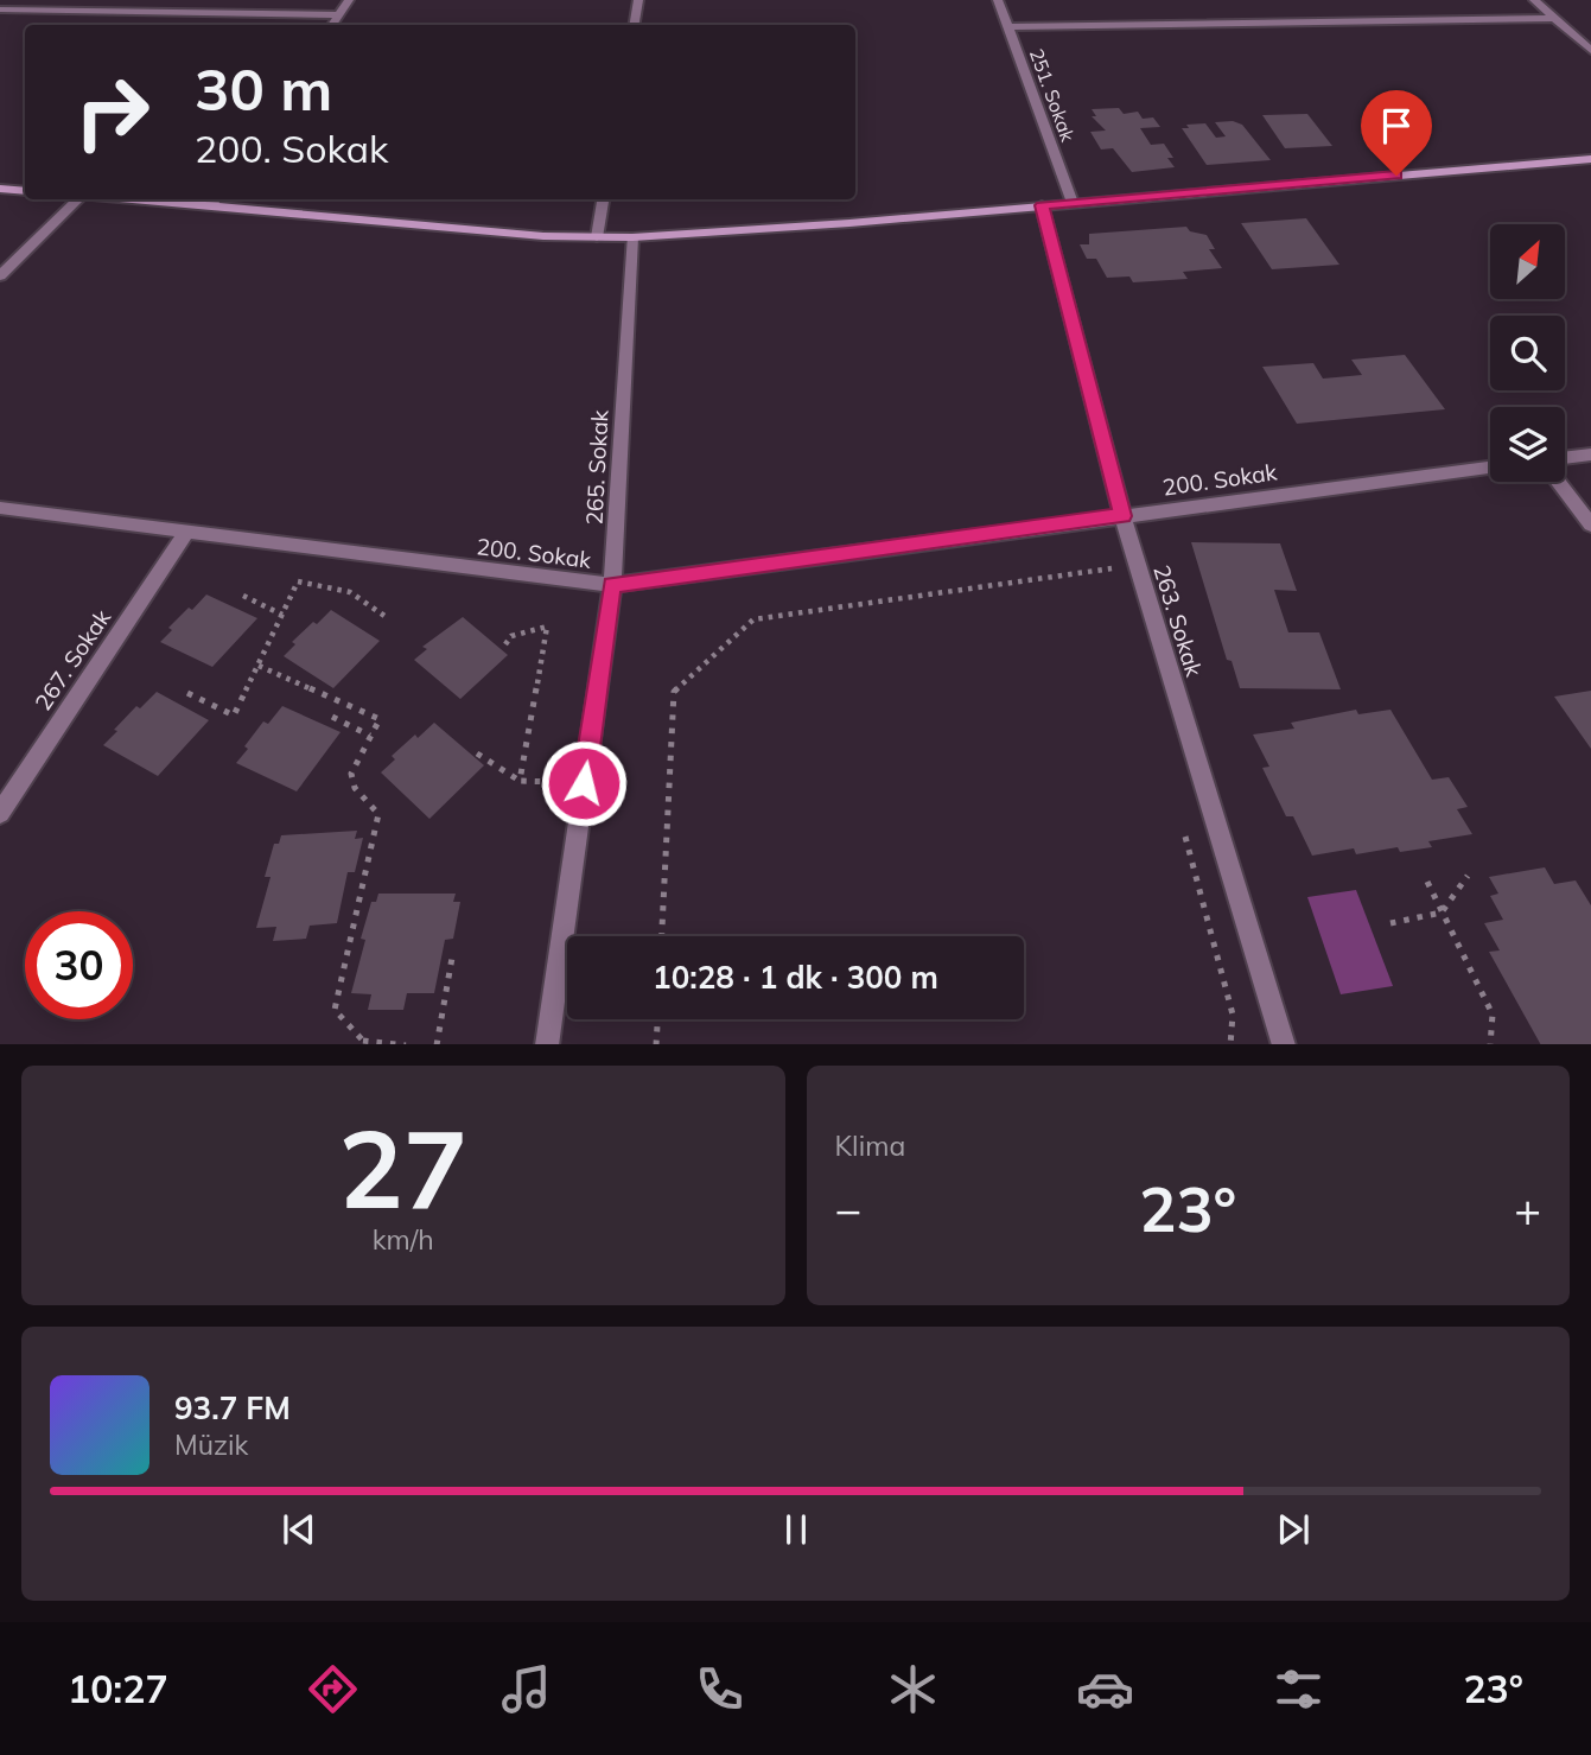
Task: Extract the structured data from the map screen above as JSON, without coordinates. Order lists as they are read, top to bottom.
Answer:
{
  "streets": {
    "street": [
      "251. Sokak",
      "265. Sokak",
      "200. Sokak",
      "263. Sokak",
      "267. Sokak"
    ]
  },
  "crossings": [
    ["265. Sokak", "200. Sokak"],
    ["200. Sokak", "263. Sokak"],
    ["200. Sokak", "267. Sokak"]
  ],
  "north": "top right",
  "page": {
    "turn": ["30 m", "200. Sokak"],
    "limit": "30",
    "trip": "10:28 · 1 dk · 300 m",
    "tile": [
      ["27", "km/h"],
      "Klima"
    ],
    "heat": ["−", "23°", "+"],
    "song": ["93.7 FM", "Müzik"],
    "tabs": ["10:27", "23°"]
  }
}
